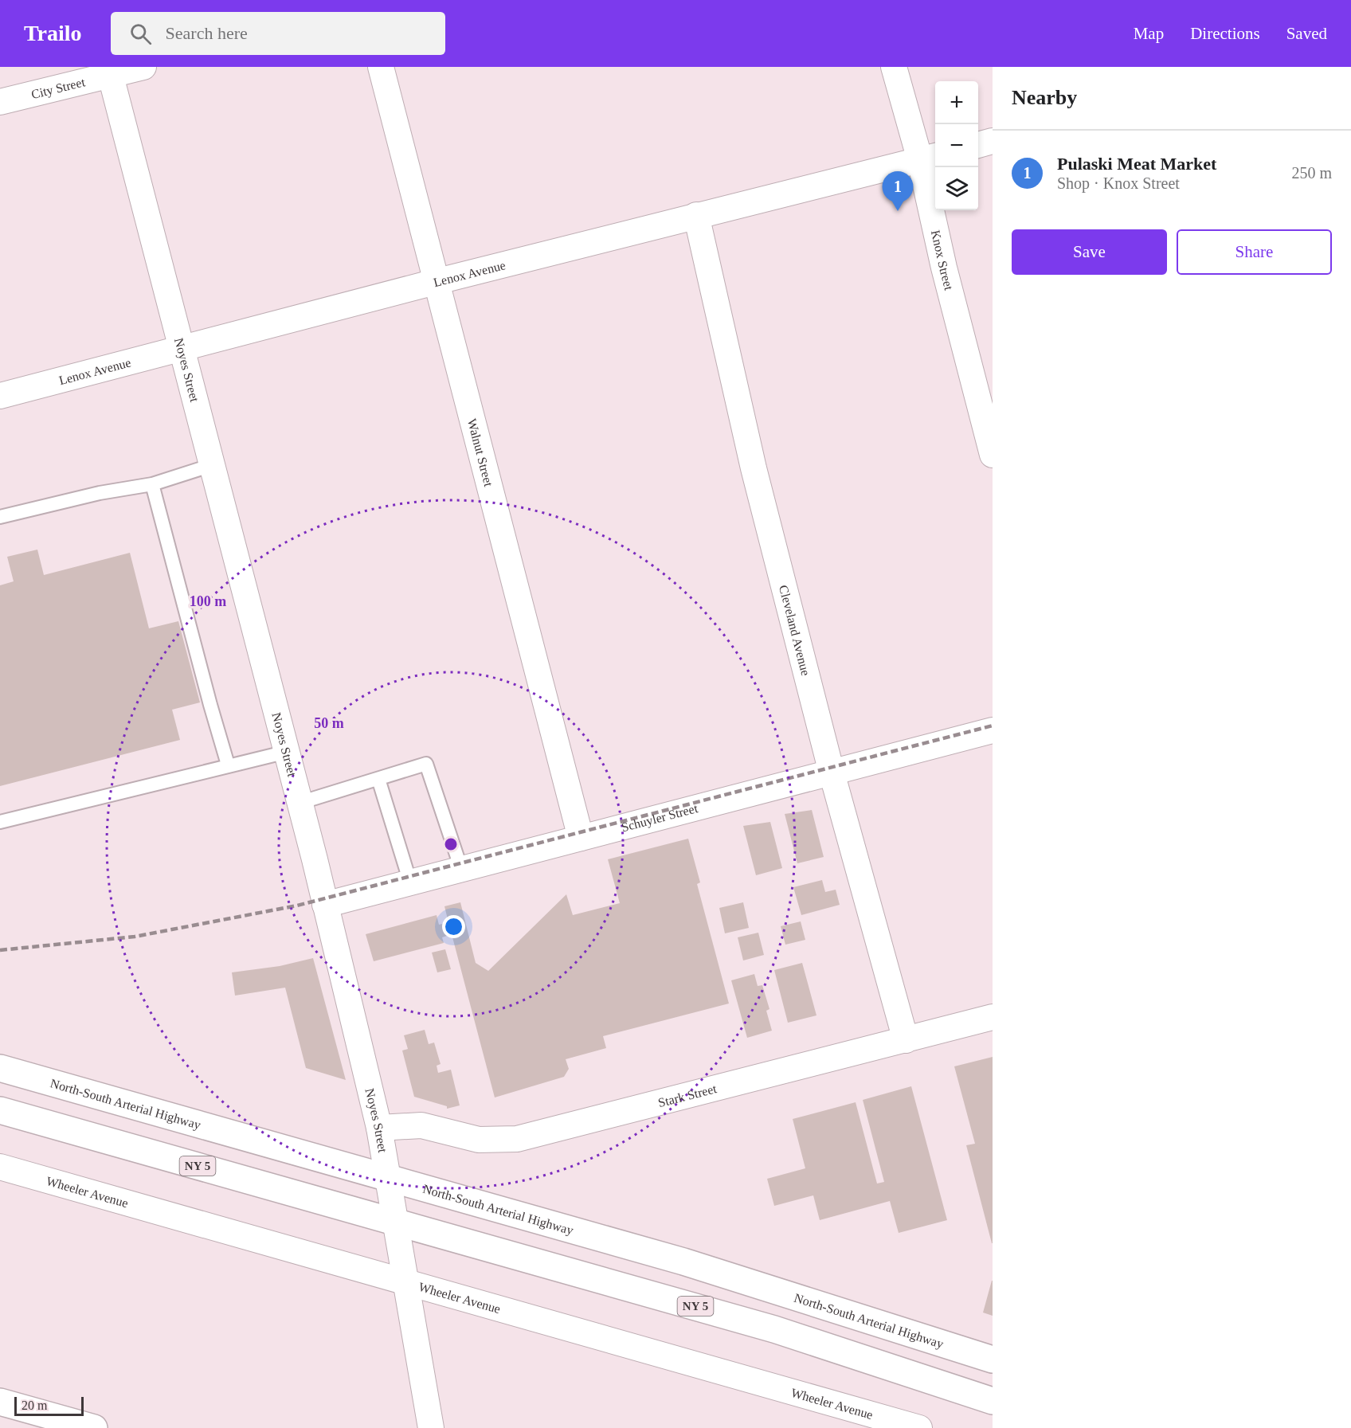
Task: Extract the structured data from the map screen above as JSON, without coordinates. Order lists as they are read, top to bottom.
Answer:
{
  "streets": {
    "main road": ["North-South Arterial Highway", "NY 5"],
    "street": [
      "City Street",
      "Knox Street",
      "Lenox Avenue",
      "Noyes Street",
      "Walnut Street",
      "Cleveland Avenue",
      "Schuyler Street",
      "Stark Street",
      "Wheeler Avenue"
    ]
  },
  "crossings": [
    ["City Street", "Noyes Street"],
    ["Knox Street", "Lenox Avenue"],
    ["Lenox Avenue", "Noyes Street"],
    ["Lenox Avenue", "Walnut Street"],
    ["Lenox Avenue", "Cleveland Avenue"],
    ["Noyes Street", "Schuyler Street"],
    ["Noyes Street", "Stark Street"],
    ["Noyes Street", "North-South Arterial Highway"],
    ["Noyes Street", "NY 5"],
    ["Noyes Street", "Wheeler Avenue"],
    ["Walnut Street", "Schuyler Street"],
    ["Cleveland Avenue", "Schuyler Street"],
    ["Cleveland Avenue", "Stark Street"]
  ],
  "scale_bar": "20 m",
  "page": {
    "header": "Trailo",
    "search": "Search here",
    "nav": ["Map", "Directions", "Saved"],
    "heading": "Nearby",
    "map_buttons": ["+", "−"],
    "list": [
      {
        "mark": "1",
        "name": "Pulaski Meat Market",
        "note": "Shop · Knox Street",
        "value": "250 m"
      }
    ],
    "pins": "1",
    "buttons": ["Save", "Share"],
    "scale": "20 m"
  },
  "rings": ["100 m", "50 m"]
}
